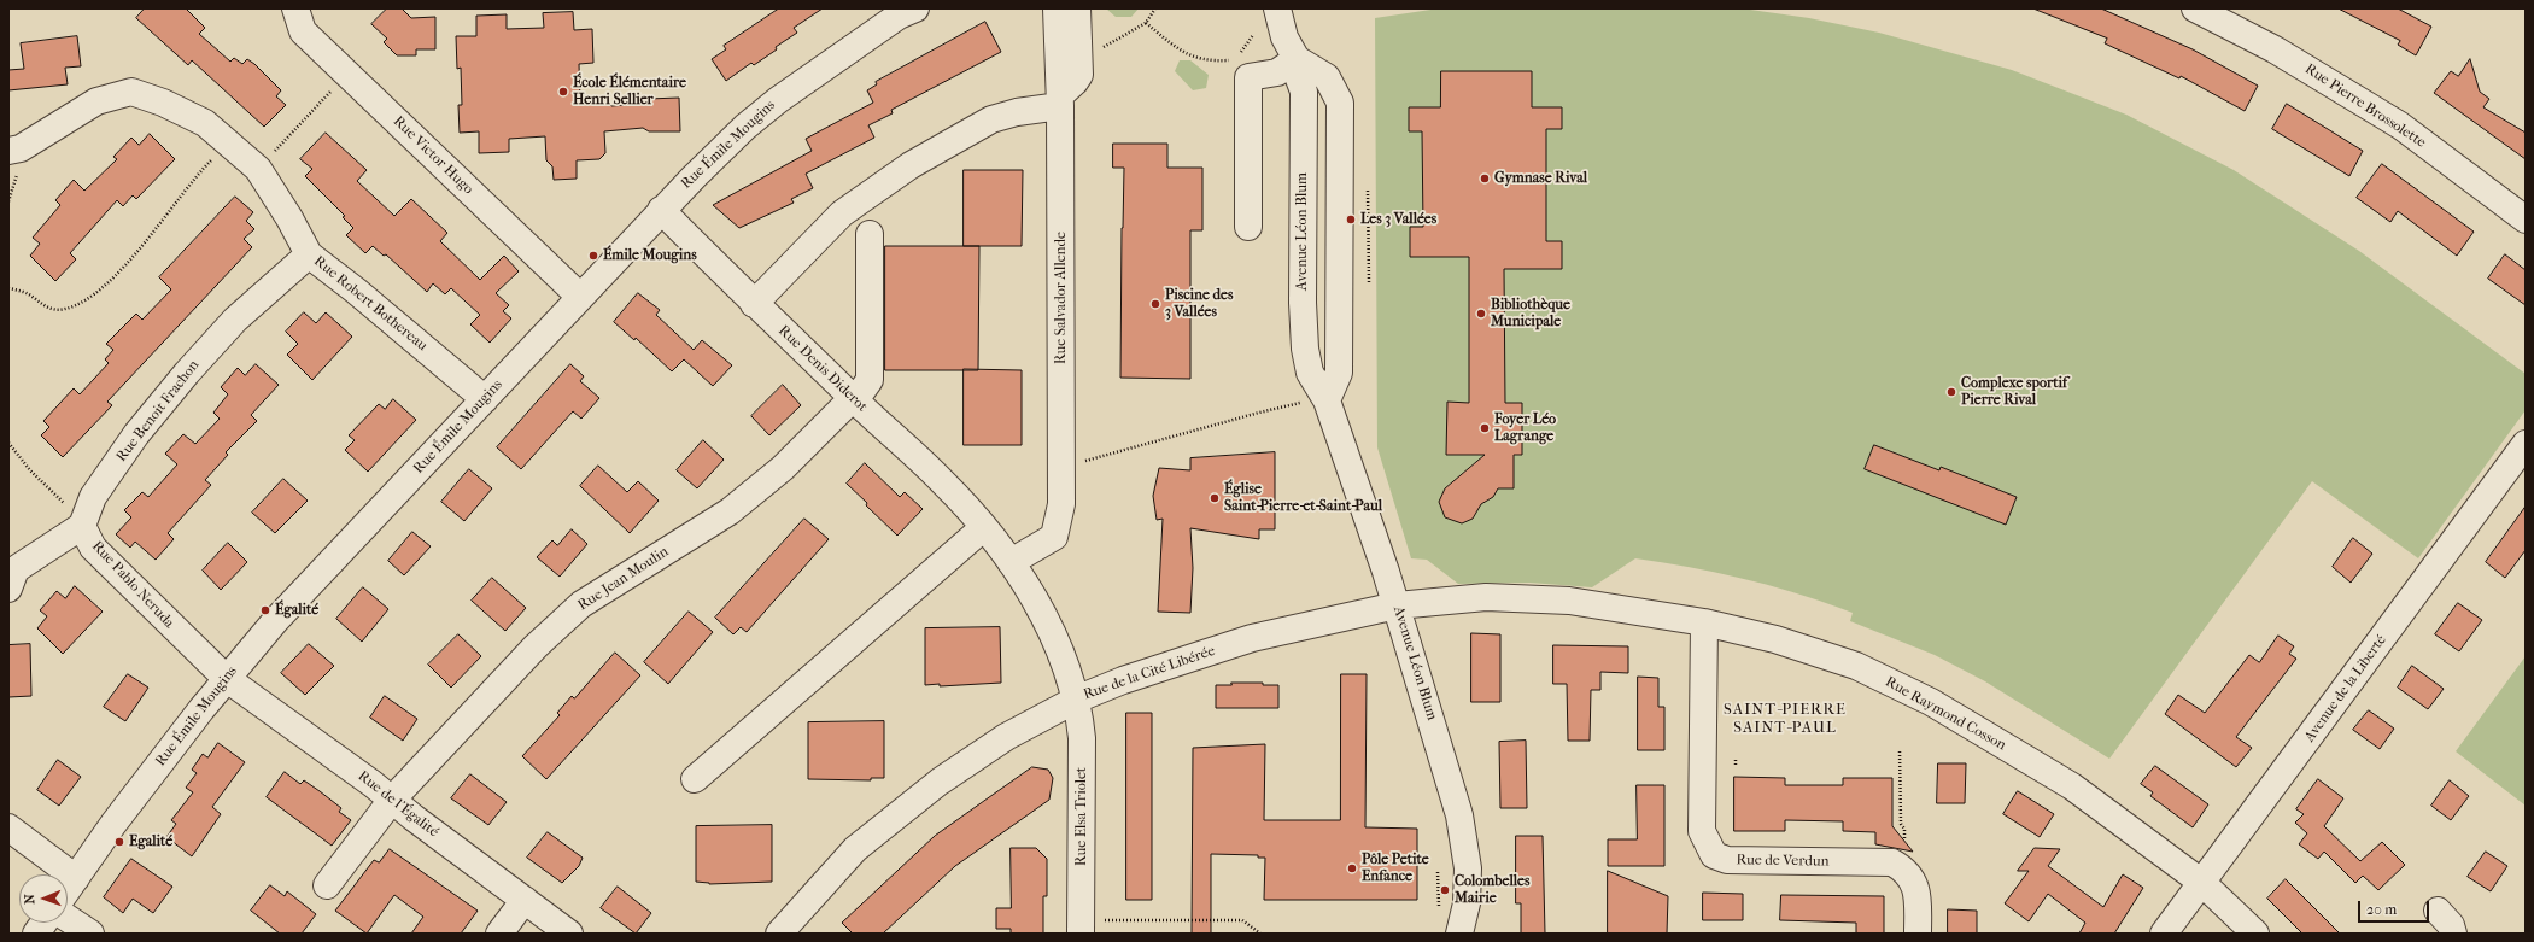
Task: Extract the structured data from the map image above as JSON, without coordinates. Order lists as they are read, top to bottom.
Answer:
{
  "streets": {
    "street": [
      "Rue Pierre Brossolette",
      "Rue Émile Mougins",
      "Rue Victor Hugo",
      "Avenue Léon Blum",
      "Rue Salvador Allende",
      "Rue Robert Bothereau",
      "Rue Denis Diderot",
      "Rue Benoit Frachon",
      "Rue Jean Moulin",
      "Rue Pablo Neruda",
      "Rue de la Cité Libérée",
      "Avenue de la Liberté",
      "Rue Raymond Cosson",
      "Rue de l'Égalité",
      "Rue Elsa Triolet",
      "Rue de Verdun"
    ]
  },
  "crossings": [
    ["Rue Émile Mougins", "Rue Victor Hugo"],
    ["Rue Émile Mougins", "Rue Robert Bothereau"],
    ["Rue Émile Mougins", "Rue Denis Diderot"],
    ["Rue Émile Mougins", "Rue Pablo Neruda"],
    ["Rue Émile Mougins", "Rue de l'Égalité"],
    ["Avenue Léon Blum", "Rue de la Cité Libérée"],
    ["Avenue Léon Blum", "Rue Raymond Cosson"],
    ["Rue Salvador Allende", "Rue Denis Diderot"],
    ["Rue Robert Bothereau", "Rue Benoit Frachon"],
    ["Rue Denis Diderot", "Rue Jean Moulin"],
    ["Rue Denis Diderot", "Rue de la Cité Libérée"],
    ["Rue Denis Diderot", "Rue Elsa Triolet"],
    ["Rue Benoit Frachon", "Rue Pablo Neruda"],
    ["Rue Jean Moulin", "Rue de l'Égalité"],
    ["Rue Pablo Neruda", "Rue de l'Égalité"],
    ["Rue de la Cité Libérée", "Rue Raymond Cosson"],
    ["Rue de la Cité Libérée", "Rue Elsa Triolet"],
    ["Avenue de la Liberté", "Rue Raymond Cosson"],
    ["Rue Raymond Cosson", "Rue de Verdun"]
  ],
  "districts": ["SAINT-PIERRE SAINT-PAUL"],
  "places": [
    "École Élémentaire Henri Sellier",
    "Gymnase Rival",
    "Les 3 Vallées",
    "Émile Mougins",
    "Piscine des 3 Vallées",
    "Bibliothèque Municipale",
    "Complexe sportif Pierre Rival",
    "Foyer Léo Lagrange",
    "Église Saint-Pierre-et-Saint-Paul",
    "Égalité",
    "Egalité",
    "Pôle Petite Enfance",
    "Colombelles Mairie"
  ],
  "scale_bar": "20 m",
  "north": "left"
}
